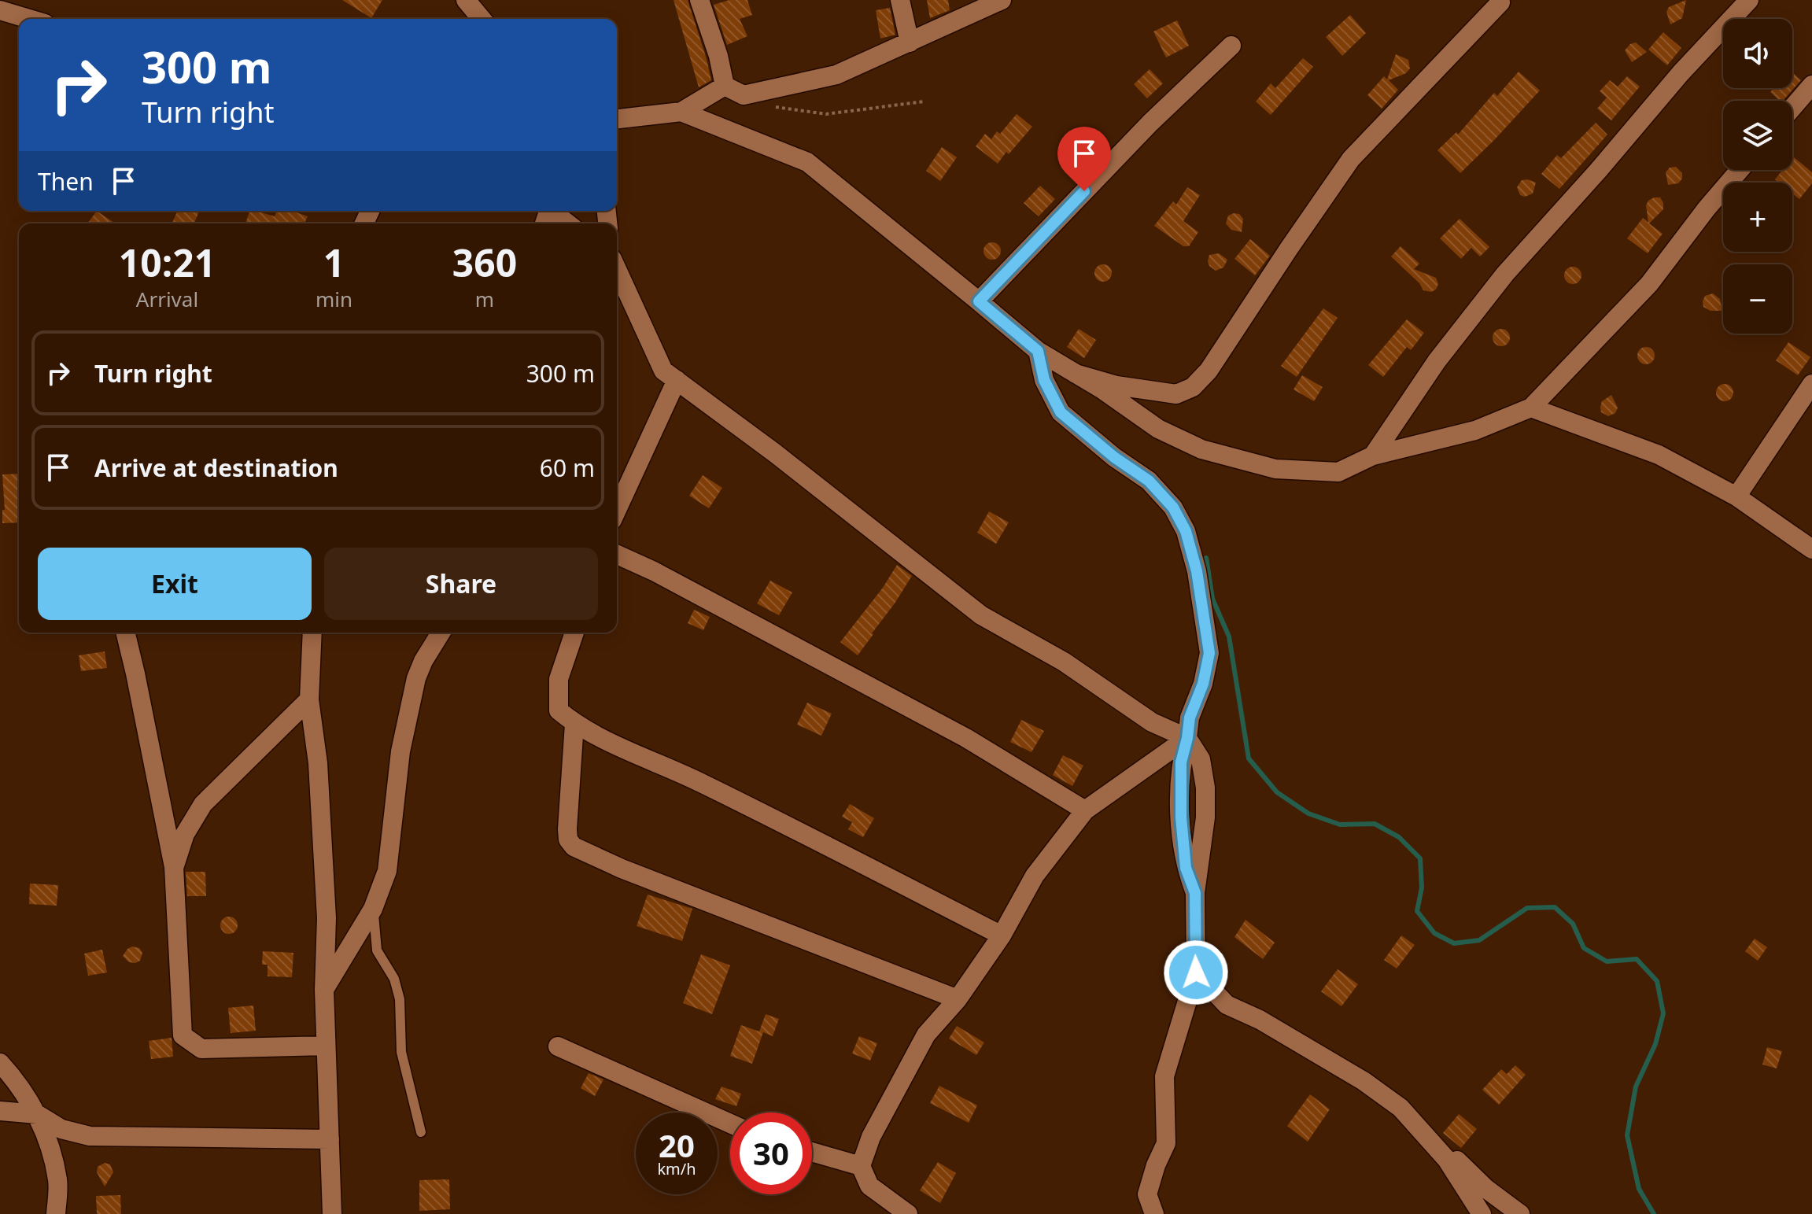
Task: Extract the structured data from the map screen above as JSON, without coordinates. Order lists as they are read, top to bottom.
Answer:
{
  "page": {
    "map_buttons": ["+", "−"],
    "turn": ["300 m", "Turn right"],
    "then": "Then",
    "eta": [
      "10:21",
      "Arrival",
      "1",
      "min",
      "360",
      "m"
    ],
    "list": [
      {
        "name": "Turn right",
        "value": "300 m"
      },
      {
        "name": "Arrive at destination",
        "value": "60 m"
      }
    ],
    "buttons": ["Exit", "Share"],
    "speed": "20 km/h",
    "limit": "30"
  }
}
